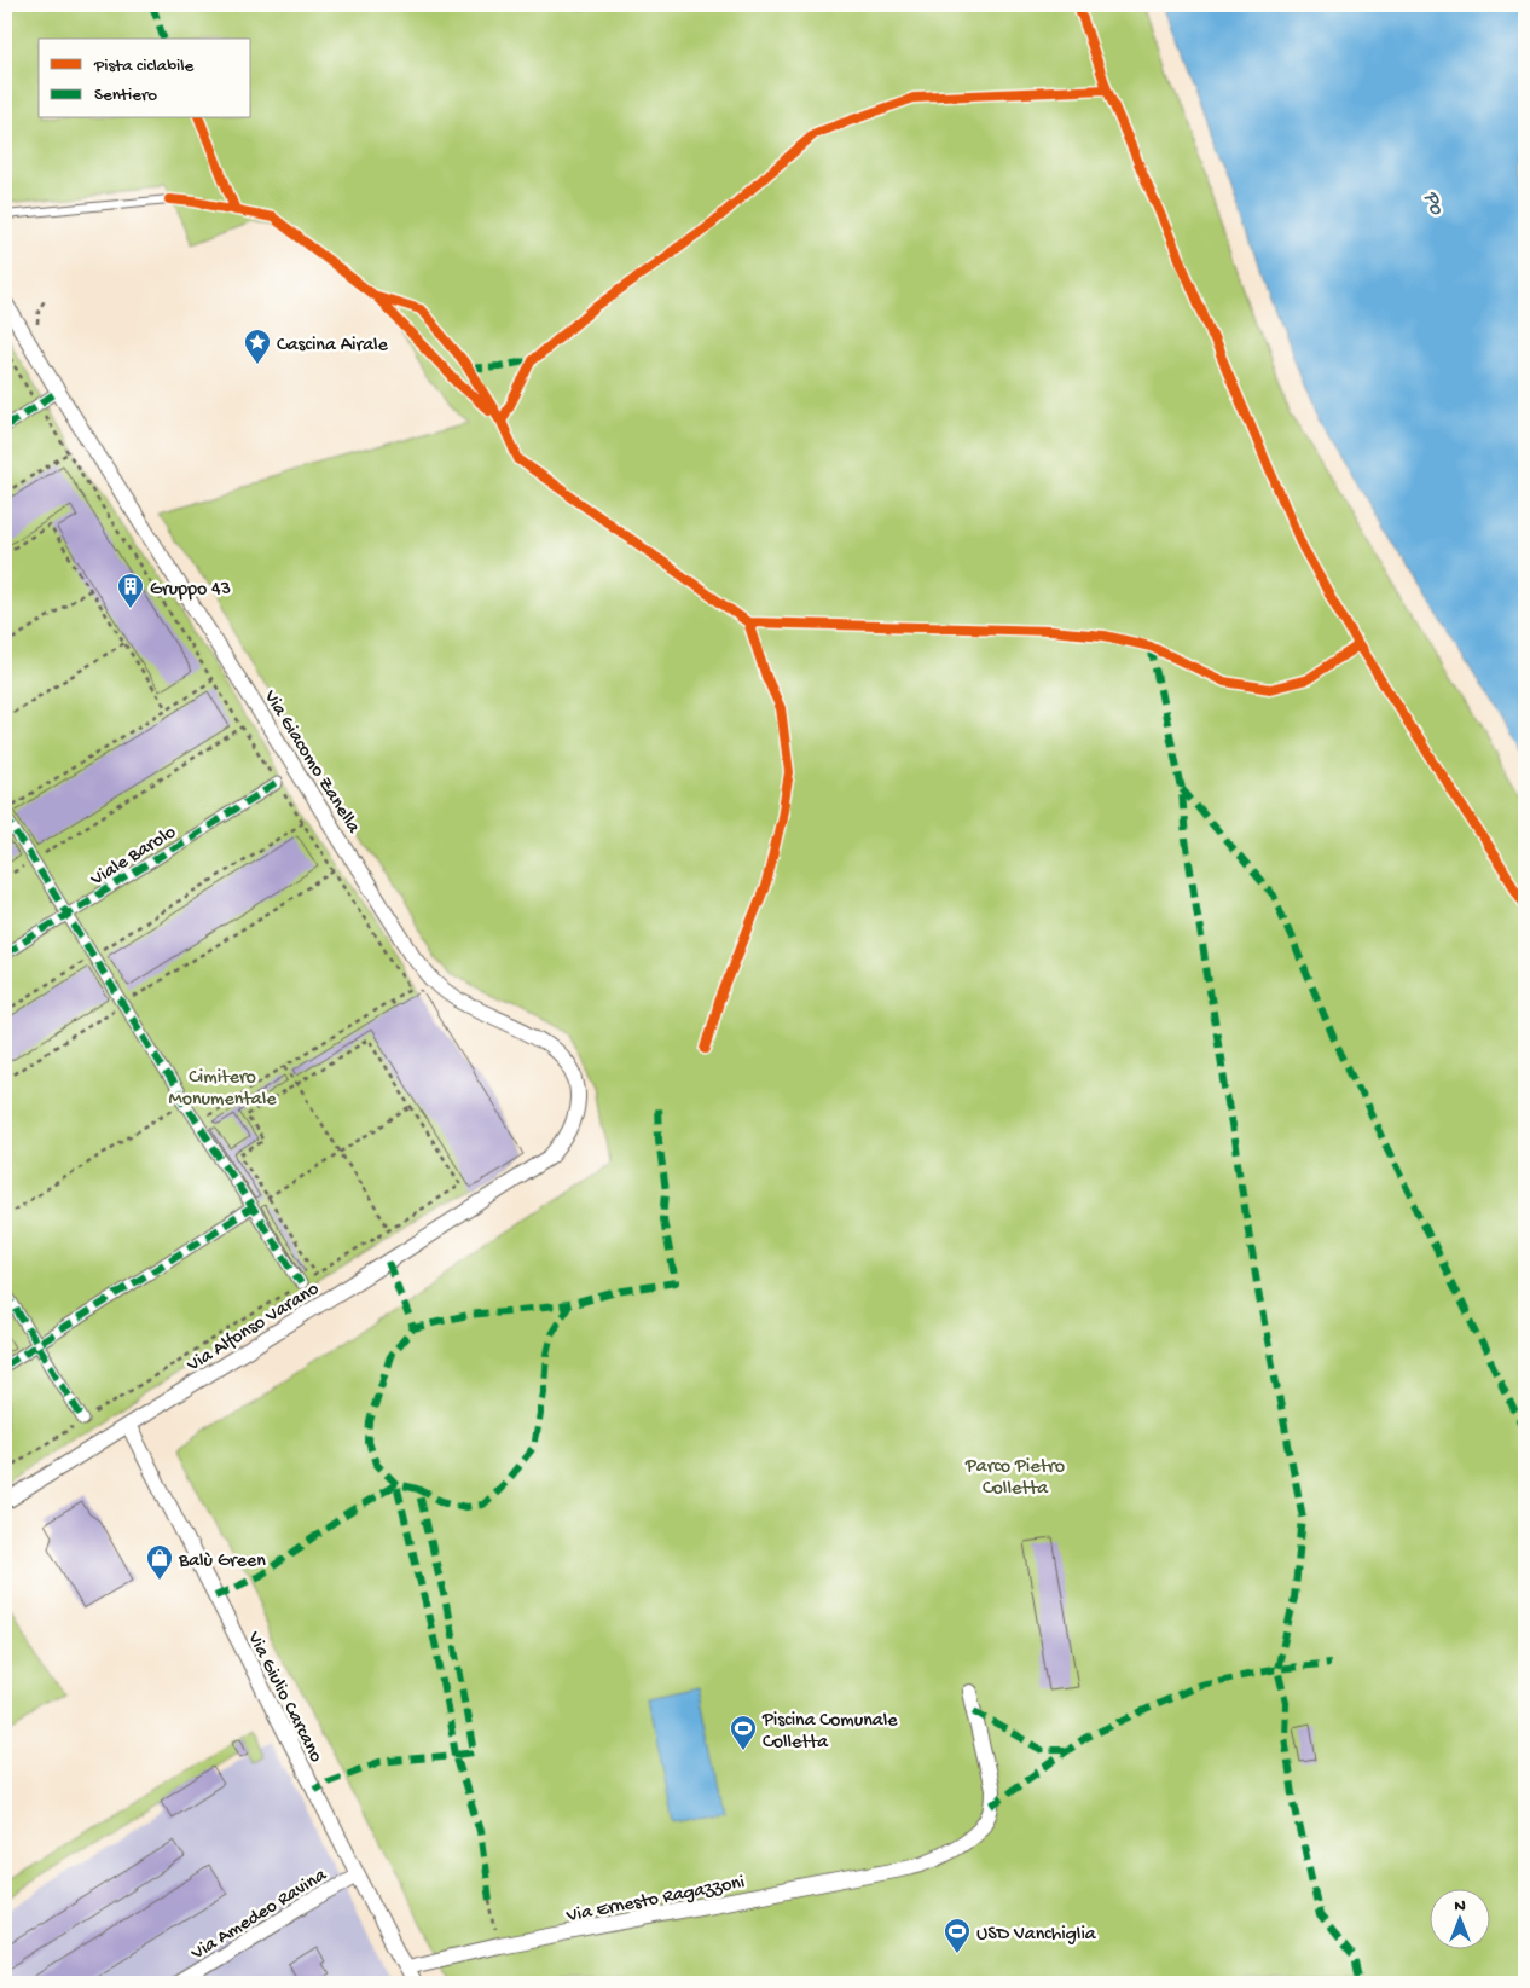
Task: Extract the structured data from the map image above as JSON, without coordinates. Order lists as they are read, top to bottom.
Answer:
{
  "streets": {
    "street": [
      "Via Giacomo Zanella",
      "Viale Barolo",
      "Via Alfonso Varano",
      "Via Giulio Carcano",
      "Via Ernesto Ragazzoni",
      "Via Amedeo Ravina"
    ]
  },
  "crossings": [
    ["Via Giacomo Zanella", "Via Alfonso Varano"],
    ["Via Alfonso Varano", "Via Giulio Carcano"],
    ["Via Giulio Carcano", "Via Ernesto Ragazzoni"],
    ["Via Giulio Carcano", "Via Amedeo Ravina"]
  ],
  "water": ["Po"],
  "parks": ["Cimitero Monumentale", "Parco Pietro Colletta"],
  "places": {
    "place": ["Cascina Airale"],
    "building": ["Gruppo 43"],
    "shop": ["Balù Green"],
    "sports": ["Piscina Comunale Colletta", "USD Vanchiglia"]
  },
  "legend": ["Pista ciclabile", "Sentiero"],
  "north": "top"
}
